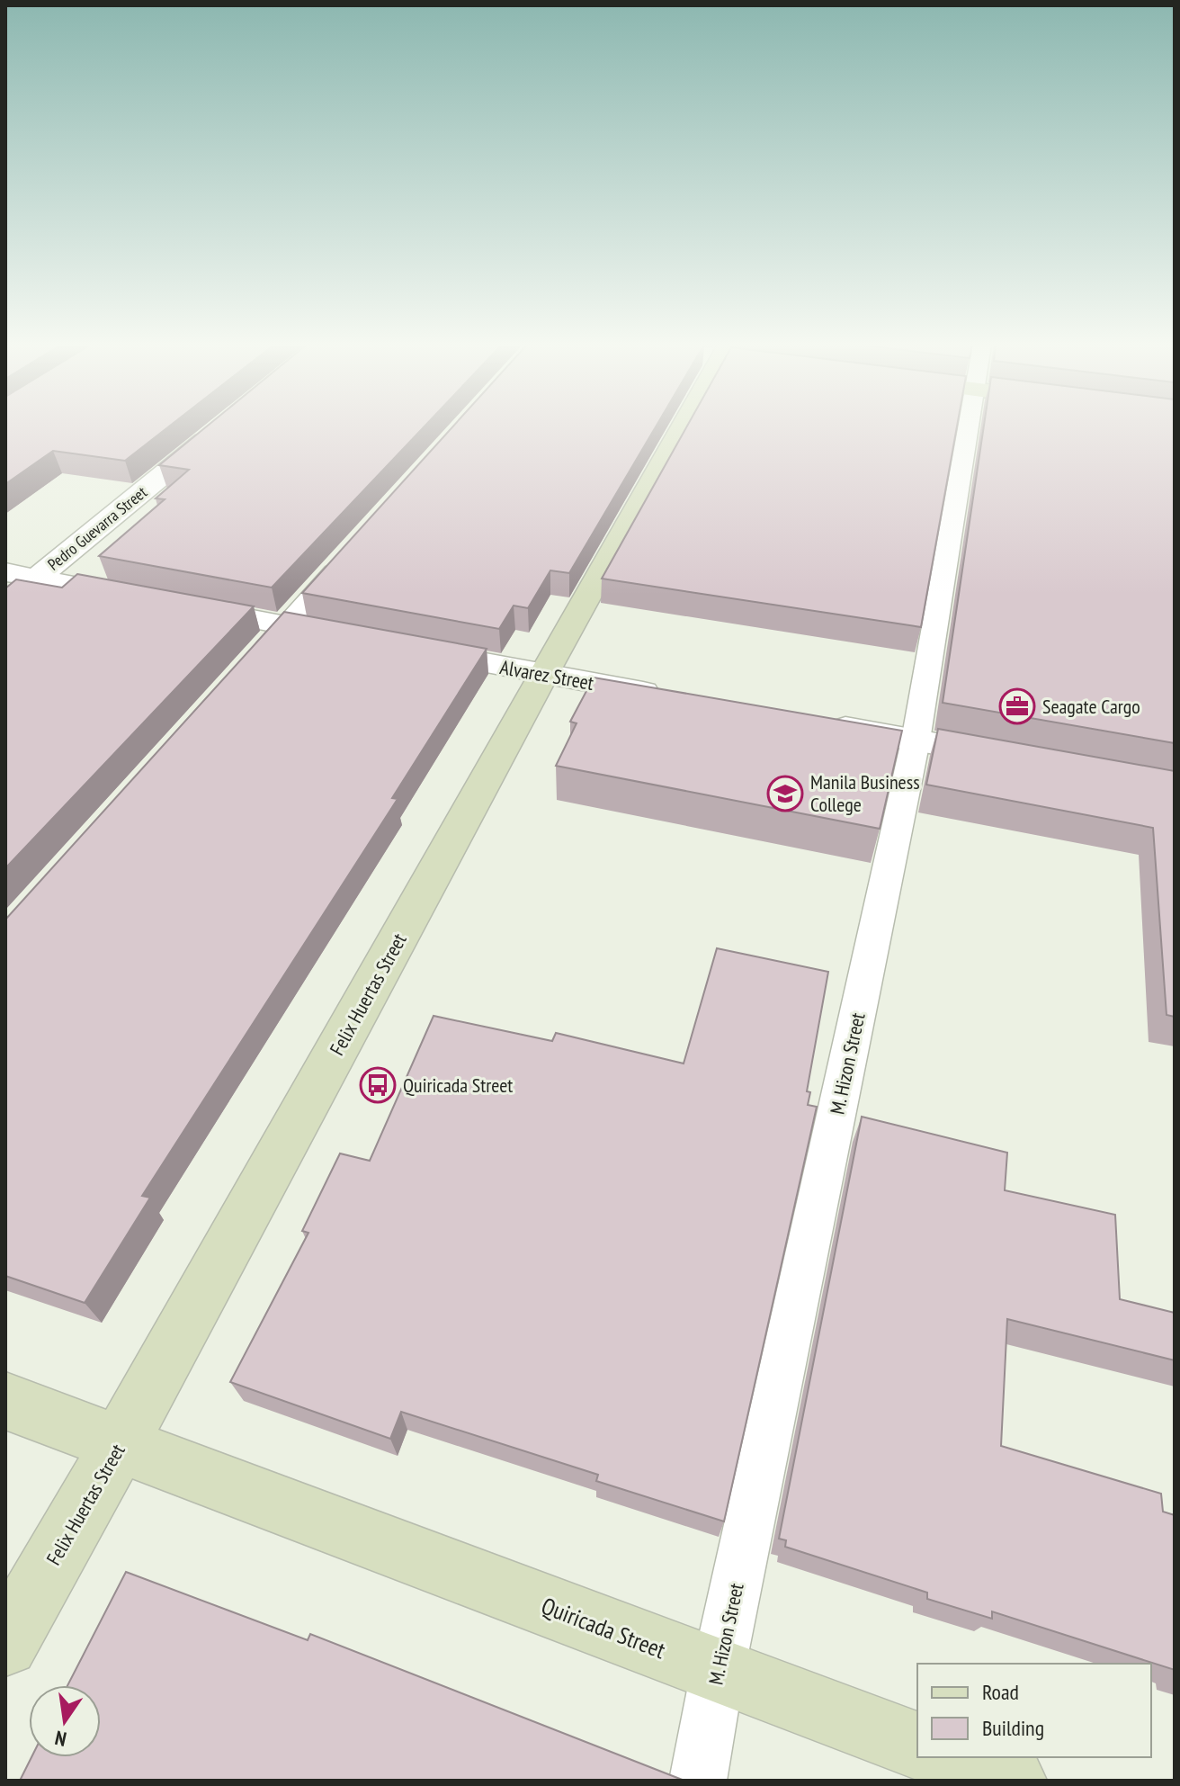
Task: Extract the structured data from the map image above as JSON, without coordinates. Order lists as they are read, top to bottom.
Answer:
{
  "streets": {
    "street": [
      "Pedro Guevarra Street",
      "Alvarez Street",
      "Felix Huertas Street",
      "Quiricada Street"
    ],
    "lane": ["M. Hizon Street"]
  },
  "crossings": [
    ["Alvarez Street", "Felix Huertas Street"],
    ["Felix Huertas Street", "Quiricada Street"],
    ["M. Hizon Street", "Quiricada Street"]
  ],
  "places": {
    "office": ["Seagate Cargo"],
    "school or university": ["Manila Business College"],
    "bus stop": ["Quiricada Street"]
  },
  "legend": ["Road", "Building"],
  "north": "bottom"
}
